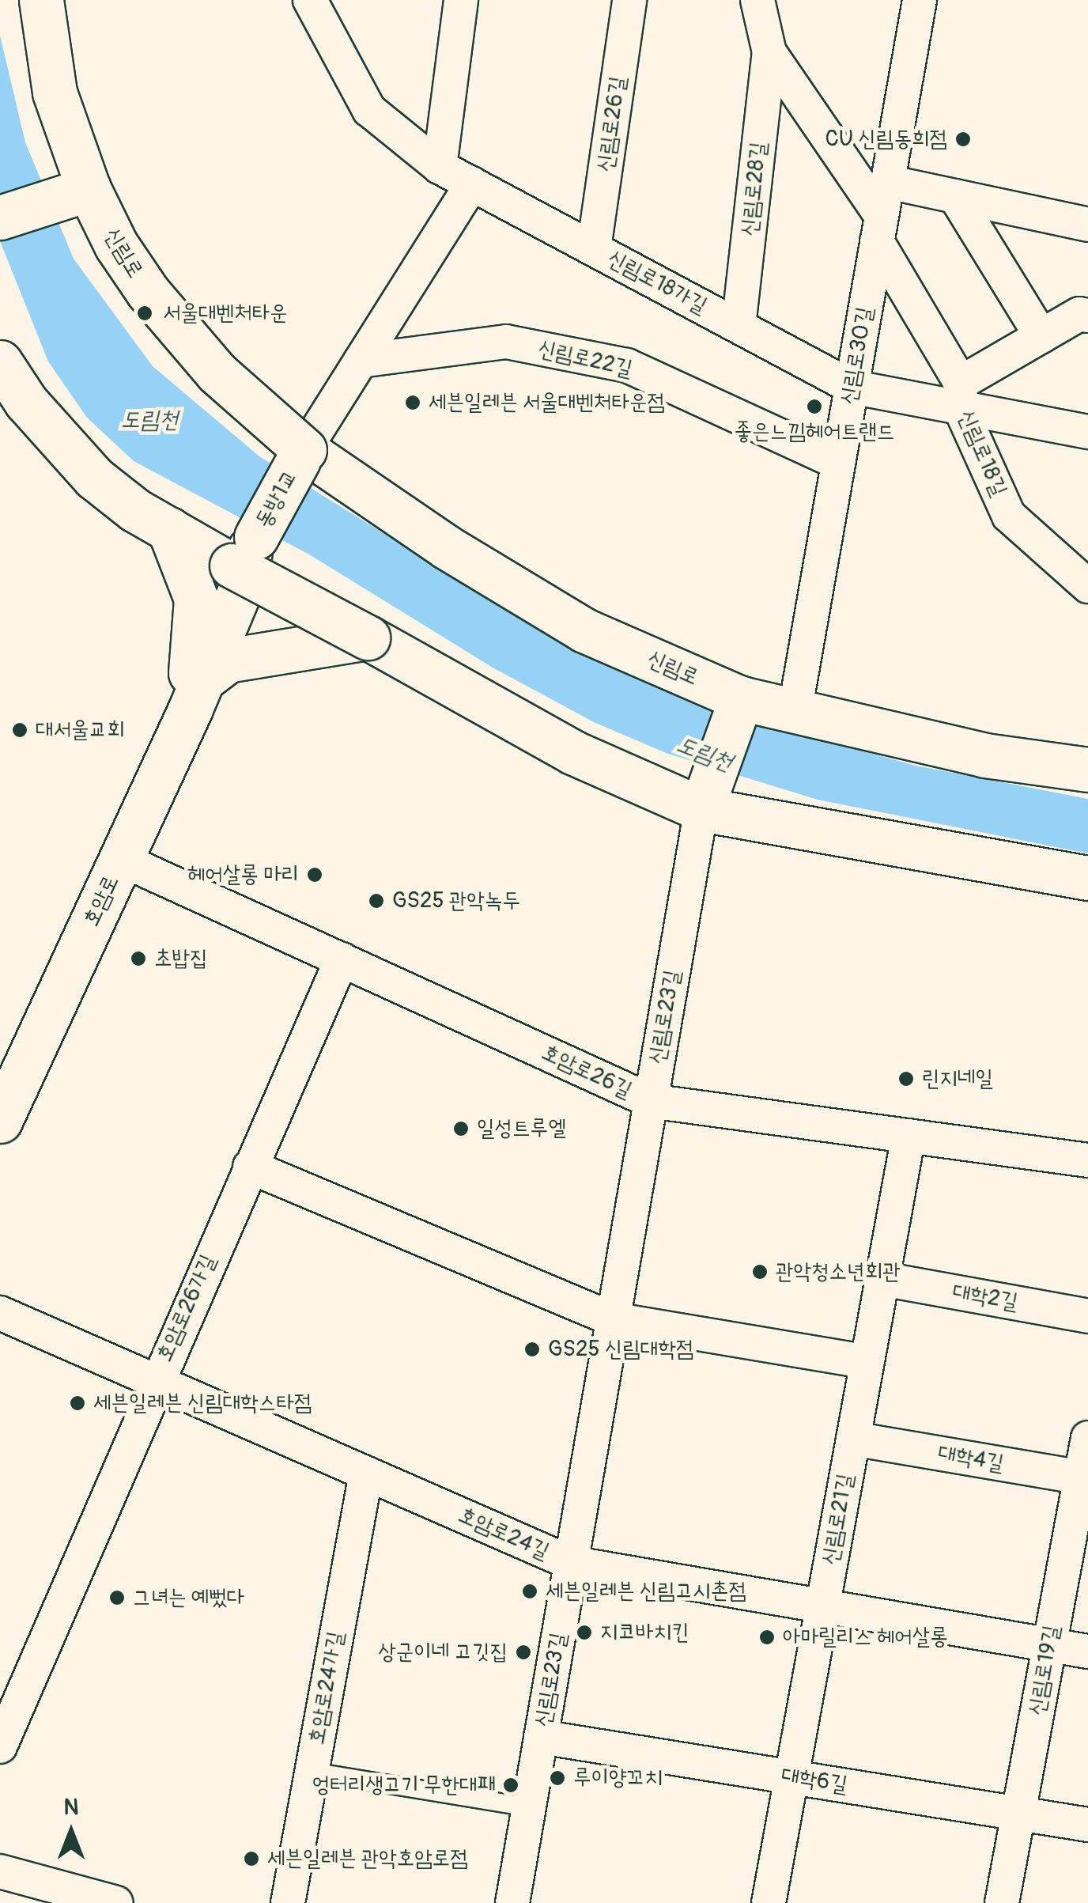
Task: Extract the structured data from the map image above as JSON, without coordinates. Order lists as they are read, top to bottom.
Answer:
{
  "streets": {
    "main road": ["신림로", "동방1교", "호암로"],
    "street": [
      "신림로26길",
      "신림로28길",
      "신림로18가길",
      "신림로30길",
      "신림로22길",
      "신림로18길",
      "신림로23길",
      "호암로26길",
      "대학2길",
      "호암로26가길",
      "대학4길",
      "신림로21길",
      "호암로24길",
      "신림로19길",
      "호암로24가길",
      "대학6길"
    ]
  },
  "crossings": [
    ["신림로26길", "신림로18가길"],
    ["신림로28길", "신림로18가길"],
    ["신림로28길", "신림로30길"],
    ["신림로", "신림로30길"],
    ["신림로", "동방1교"],
    ["신림로18가길", "신림로30길"],
    ["신림로18가길", "신림로18길"],
    ["신림로30길", "신림로22길"],
    ["동방1교", "호암로"],
    ["호암로", "호암로26길"],
    ["신림로23길", "호암로26길"],
    ["신림로23길", "호암로24길"],
    ["신림로23길", "대학6길"],
    ["호암로26길", "호암로26가길"],
    ["호암로26길", "신림로21길"],
    ["대학2길", "신림로21길"],
    ["호암로26가길", "호암로24길"],
    ["대학4길", "신림로21길"],
    ["대학4길", "신림로19길"],
    ["신림로21길", "호암로24길"],
    ["신림로21길", "대학6길"],
    ["호암로24길", "신림로19길"],
    ["호암로24길", "호암로24가길"],
    ["신림로19길", "대학6길"]
  ],
  "water": ["도림천"],
  "places": [
    "CU 신림동희점",
    "서울대벤처타운",
    "세븐일레븐 서울대벤처타운점",
    "좋은느낌헤어트랜드",
    "대서울교회",
    "헤어살롱 마리",
    "GS25 관악녹두",
    "초밥집",
    "린지네일",
    "일성트루엘",
    "관악청소년회관",
    "GS25 신림대학점",
    "세븐일레븐 신림대학스타점",
    "세븐일레븐 신림고시촌점",
    "그녀는 예뻤다",
    "지코바치킨",
    "아마릴리스 헤어살롱",
    "상군이네 고깃집",
    "루이양꼬치",
    "엉터리생고기 무한대패",
    "세븐일레븐 관악호암로점"
  ],
  "north": "top"
}
